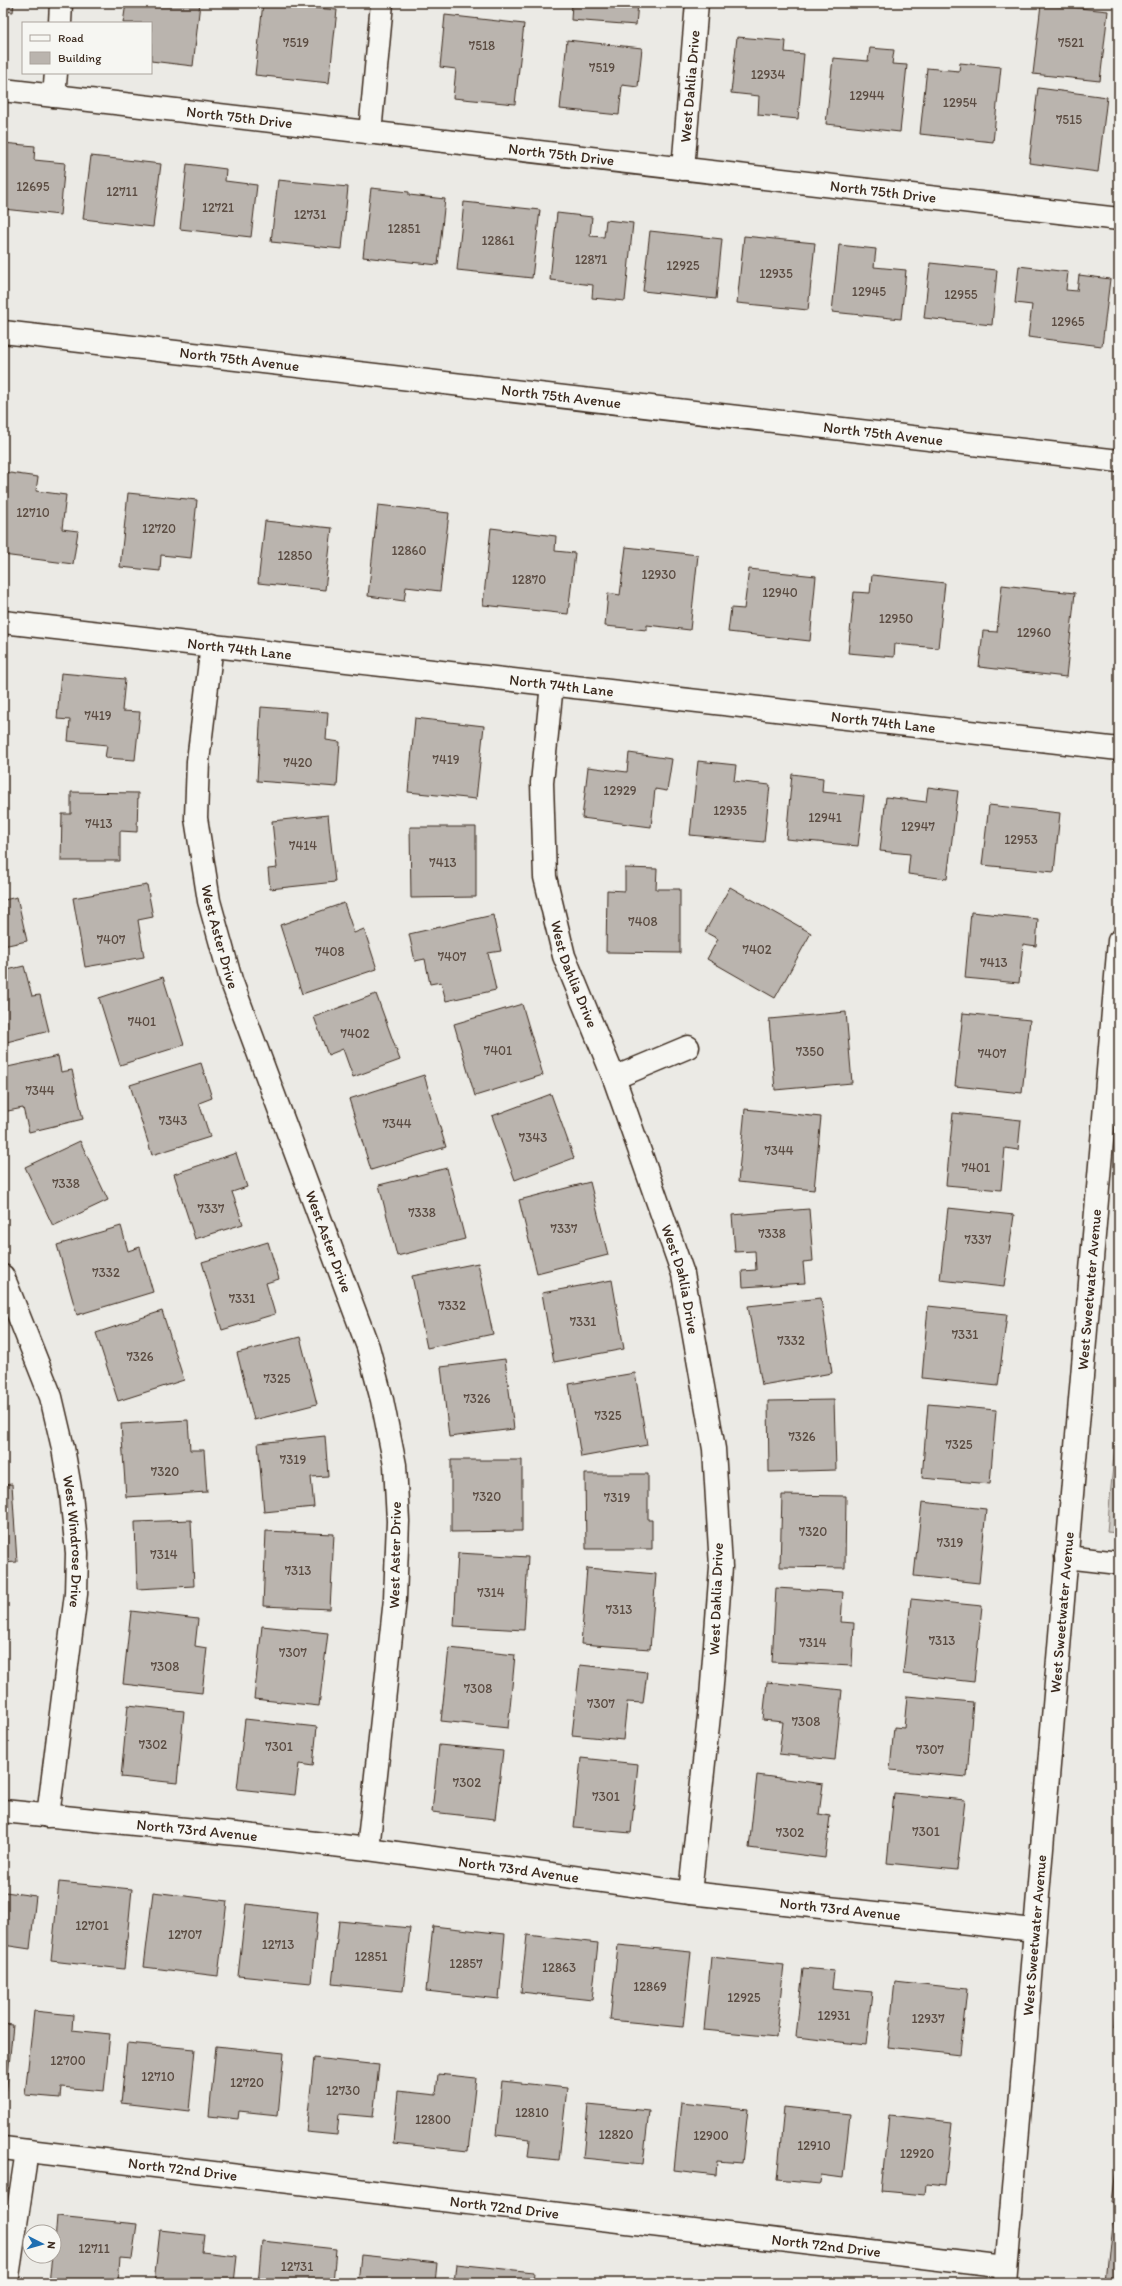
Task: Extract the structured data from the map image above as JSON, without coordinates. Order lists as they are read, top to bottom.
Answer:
{
  "streets": {
    "street": [
      "West Dahlia Drive",
      "North 75th Drive",
      "North 75th Avenue",
      "North 74th Lane",
      "West Aster Drive",
      "West Sweetwater Avenue",
      "West Windrose Drive",
      "North 73rd Avenue",
      "North 72nd Drive"
    ]
  },
  "crossings": [
    ["West Dahlia Drive", "North 75th Drive"],
    ["West Dahlia Drive", "North 74th Lane"],
    ["West Dahlia Drive", "North 73rd Avenue"],
    ["North 74th Lane", "West Aster Drive"],
    ["West Aster Drive", "North 73rd Avenue"],
    ["West Sweetwater Avenue", "North 73rd Avenue"],
    ["West Sweetwater Avenue", "North 72nd Drive"],
    ["West Windrose Drive", "North 73rd Avenue"]
  ],
  "house_numbers": [
    "7519",
    "7521",
    "7518",
    "7519",
    "12934",
    "12944",
    "12954",
    "7515",
    "12695",
    "12711",
    "12721",
    "12731",
    "12851",
    "12861",
    "12871",
    "12925",
    "12935",
    "12945",
    "12955",
    "12965",
    "12710",
    "12720",
    "12860",
    "12850",
    "12930",
    "12870",
    "12940",
    "12950",
    "12960",
    "7419",
    "7419",
    "7420",
    "12929",
    "12935",
    "12941",
    "7413",
    "12947",
    "12953",
    "7414",
    "7413",
    "7408",
    "7407",
    "7402",
    "7408",
    "7407",
    "7413",
    "7401",
    "7402",
    "7401",
    "7350",
    "7407",
    "7344",
    "7343",
    "7344",
    "7343",
    "7344",
    "7401",
    "7338",
    "7337",
    "7338",
    "7337",
    "7338",
    "7337",
    "7332",
    "7331",
    "7332",
    "7331",
    "7331",
    "7332",
    "7326",
    "7325",
    "7326",
    "7325",
    "7326",
    "7325",
    "7319",
    "7320",
    "7320",
    "7319",
    "7320",
    "7319",
    "7314",
    "7313",
    "7314",
    "7313",
    "7313",
    "7314",
    "7307",
    "7308",
    "7308",
    "7307",
    "7308",
    "7302",
    "7301",
    "7307",
    "7302",
    "7301",
    "7301",
    "7302",
    "12701",
    "12707",
    "12713",
    "12851",
    "12857",
    "12863",
    "12869",
    "12925",
    "12931",
    "12937",
    "12700",
    "12710",
    "12720",
    "12730",
    "12810",
    "12800",
    "12820",
    "12900",
    "12910",
    "12920",
    "12711",
    "12731"
  ],
  "legend": ["Road", "Building"],
  "north": "right"
}
